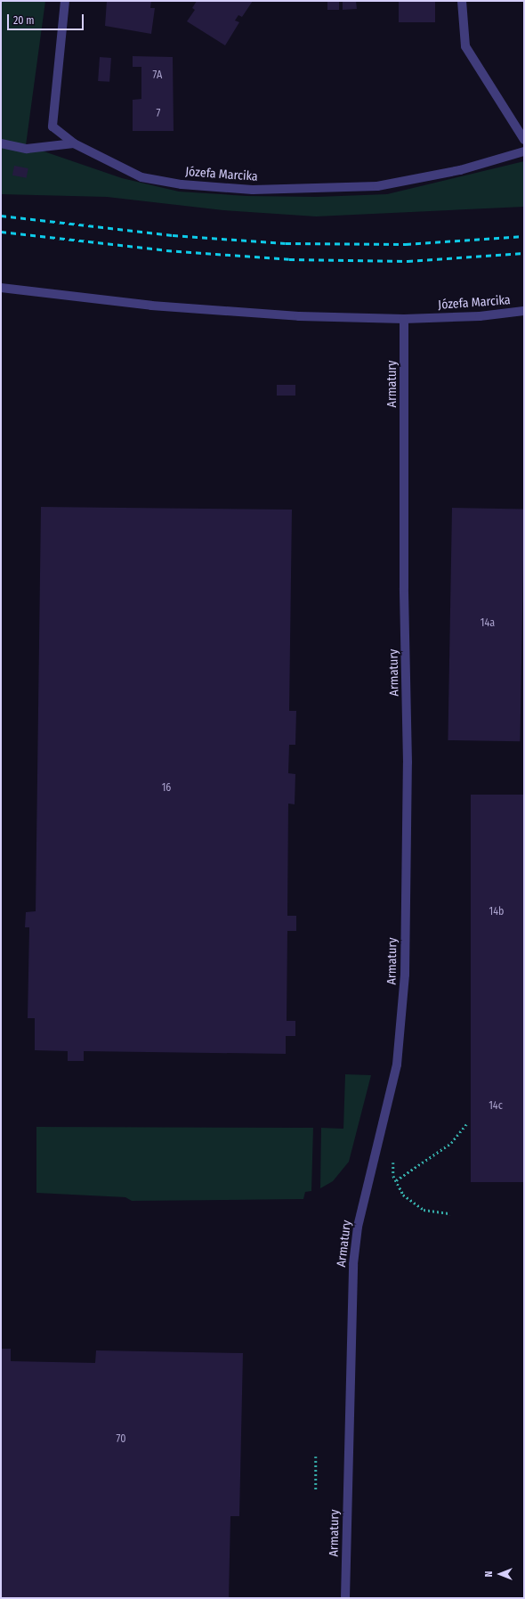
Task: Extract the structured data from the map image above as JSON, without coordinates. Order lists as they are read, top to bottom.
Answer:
{
  "streets": {
    "street": ["Józefa Marcika", "Armatury"]
  },
  "crossings": [
    ["Józefa Marcika", "Armatury"]
  ],
  "house_numbers": [
    "7A",
    "7",
    "14a",
    "16",
    "14b",
    "14c",
    "70"
  ],
  "scale_bar": "20 m",
  "north": "left"
}
